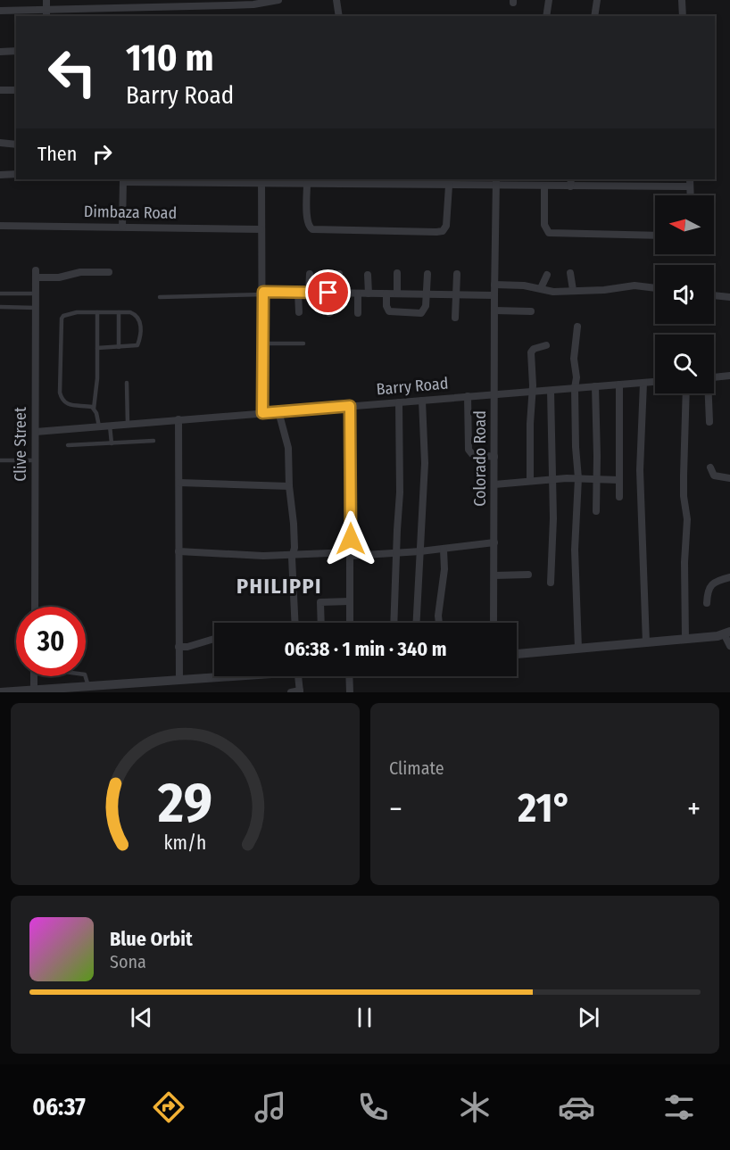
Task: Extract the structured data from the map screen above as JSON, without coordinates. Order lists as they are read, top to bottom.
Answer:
{
  "streets": {
    "street": [
      "Dimbaza Road",
      "Barry Road",
      "Clive Street",
      "Colorado Road"
    ]
  },
  "crossings": [
    ["Barry Road", "Clive Street"],
    ["Barry Road", "Colorado Road"]
  ],
  "districts": ["PHILIPPI"],
  "north": "left",
  "page": {
    "turn": ["110 m", "Barry Road"],
    "then": "Then",
    "limit": "30",
    "trip": "06:38 · 1 min · 340 m",
    "tile": "Climate",
    "heat": ["−", "21°", "+"],
    "song": ["Blue Orbit", "Sona"],
    "tabs": "06:37",
    "gauge": ["29", "km/h"]
  }
}
